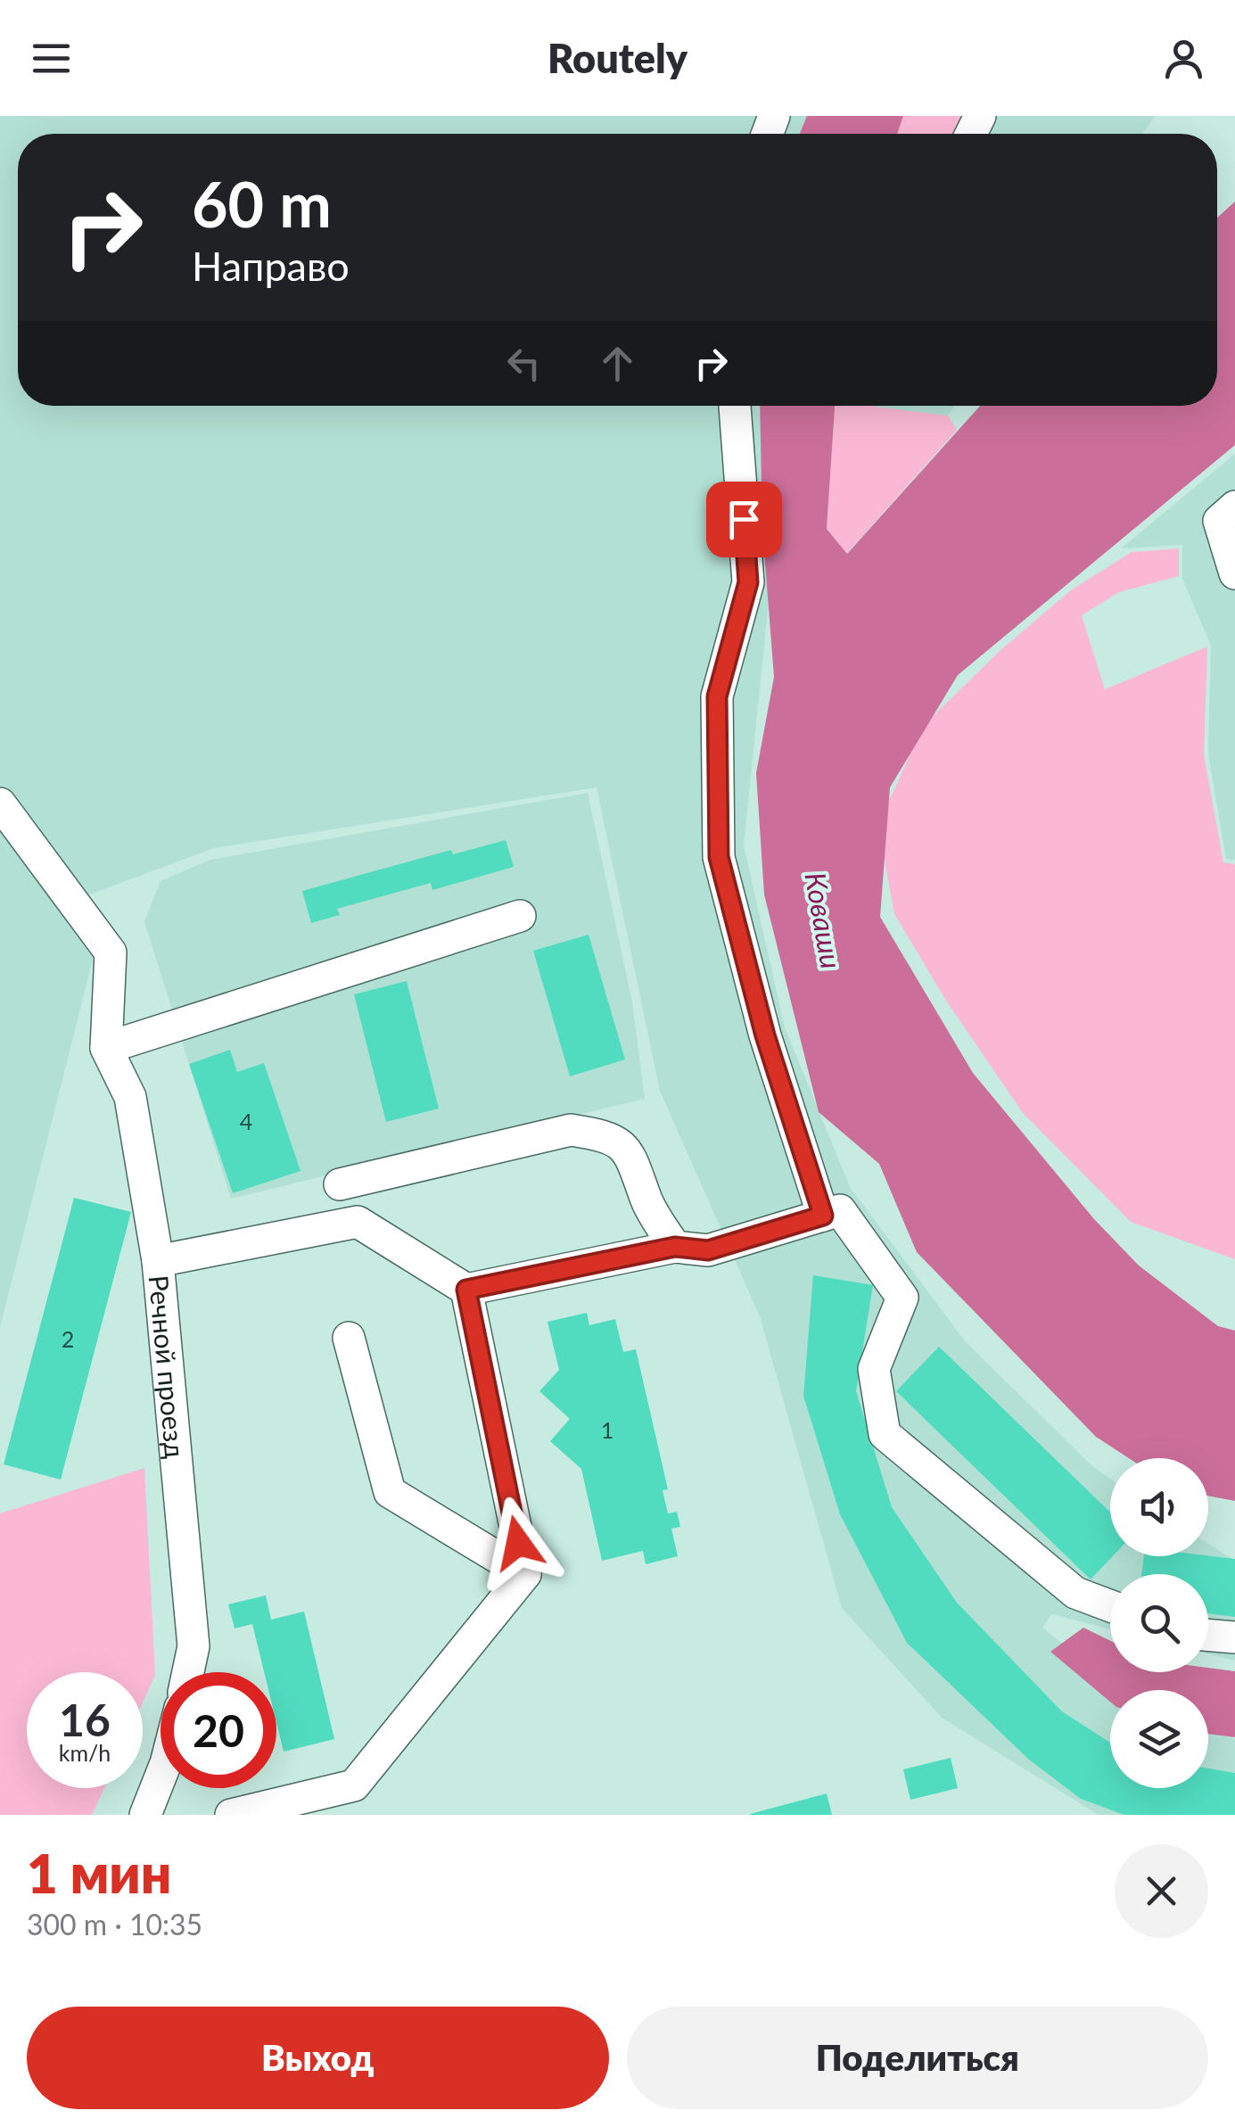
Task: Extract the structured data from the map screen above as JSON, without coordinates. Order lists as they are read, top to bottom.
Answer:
{
  "streets": {
    "street": ["Речной проезд"]
  },
  "water": ["Коваши"],
  "house_numbers": ["4", "2", "1"],
  "page": {
    "header": "Routely",
    "turn": ["60 m", "Направо"],
    "speed": "16 km/h",
    "limit": "20",
    "heading": ["1 мин", "300 m · 10:35"],
    "buttons": ["Выход", "Поделиться"]
  }
}
